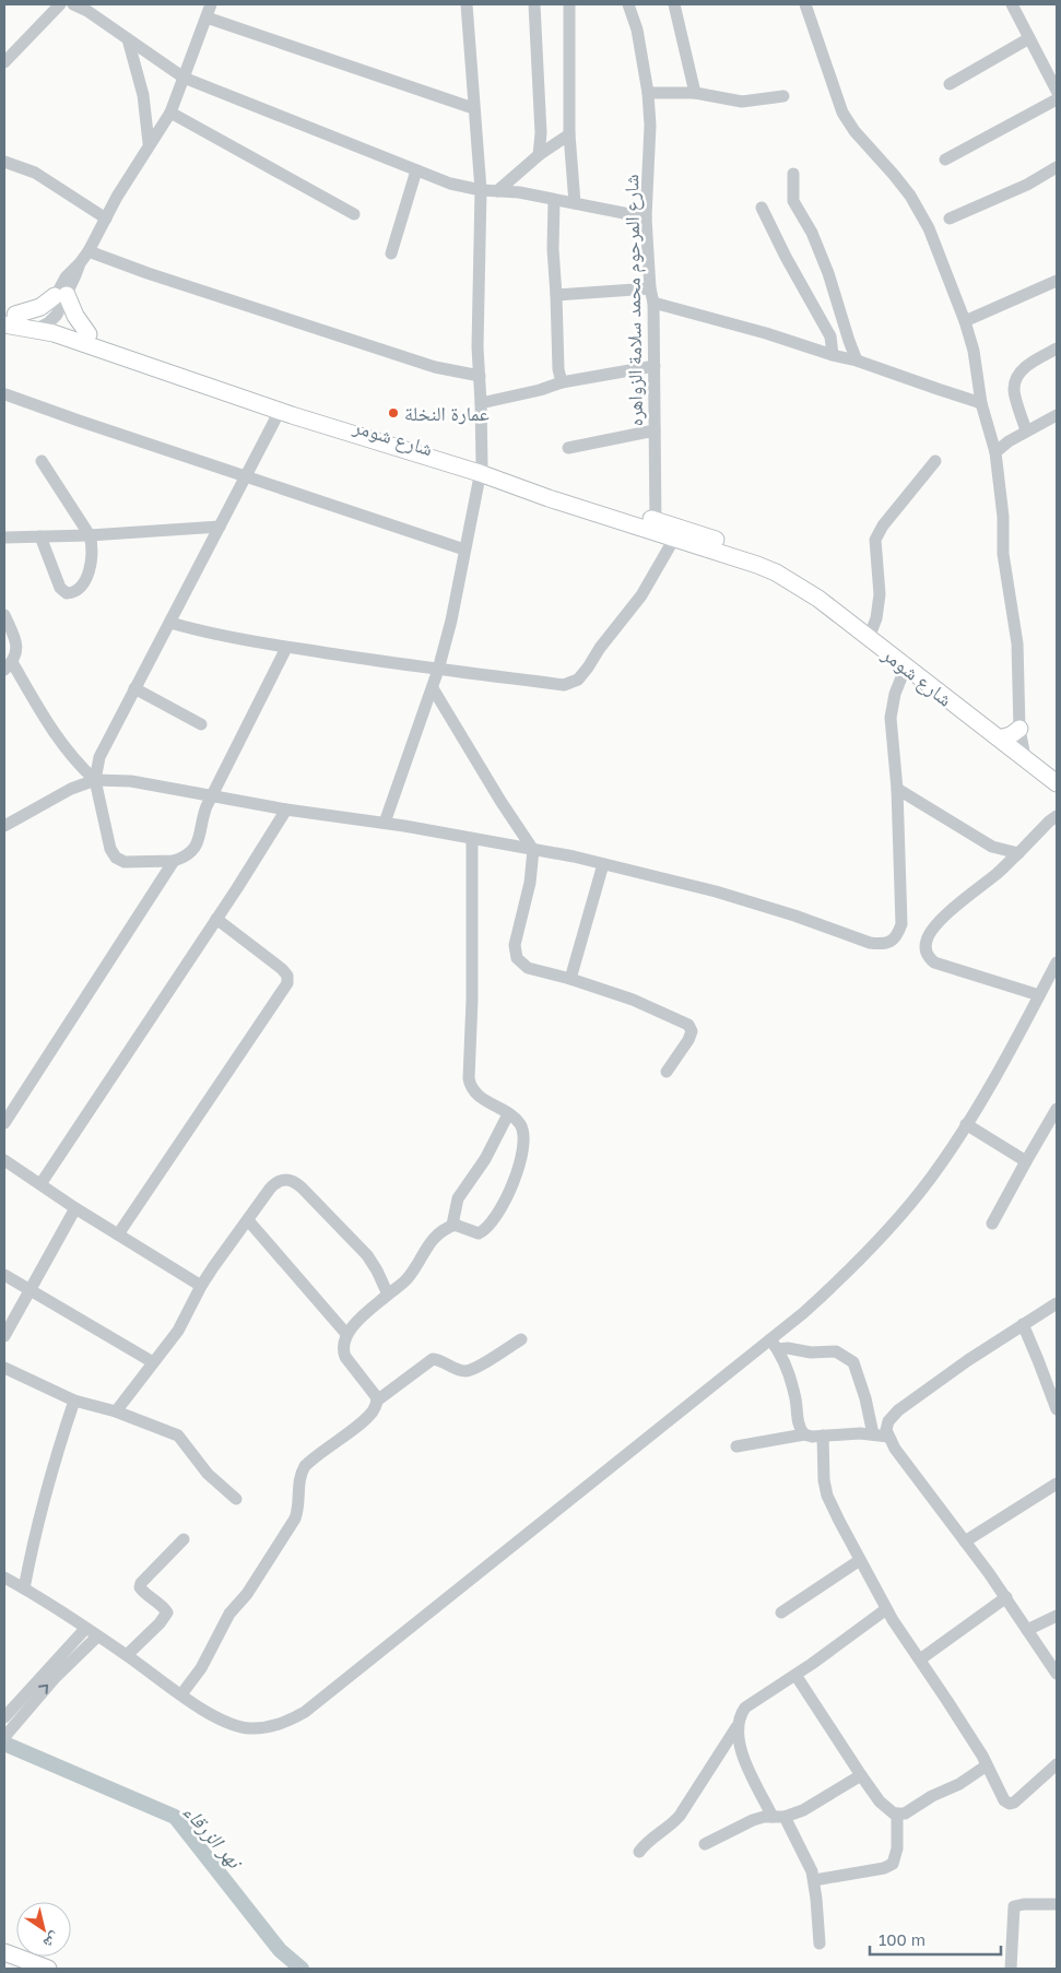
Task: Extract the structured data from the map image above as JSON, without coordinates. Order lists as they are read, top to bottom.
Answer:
{
  "streets": {
    "main road": ["شارع شومر"],
    "street": ["شارع المرحوم محمد سلامة الزواهره"]
  },
  "crossings": [
    ["شارع المرحوم محمد سلامة الزواهره", "شارع شومر"]
  ],
  "water": ["نهر الزرقاء"],
  "places": ["عمارة النخلة"],
  "scale_bar": "100 m",
  "north": "bottom right"
}
